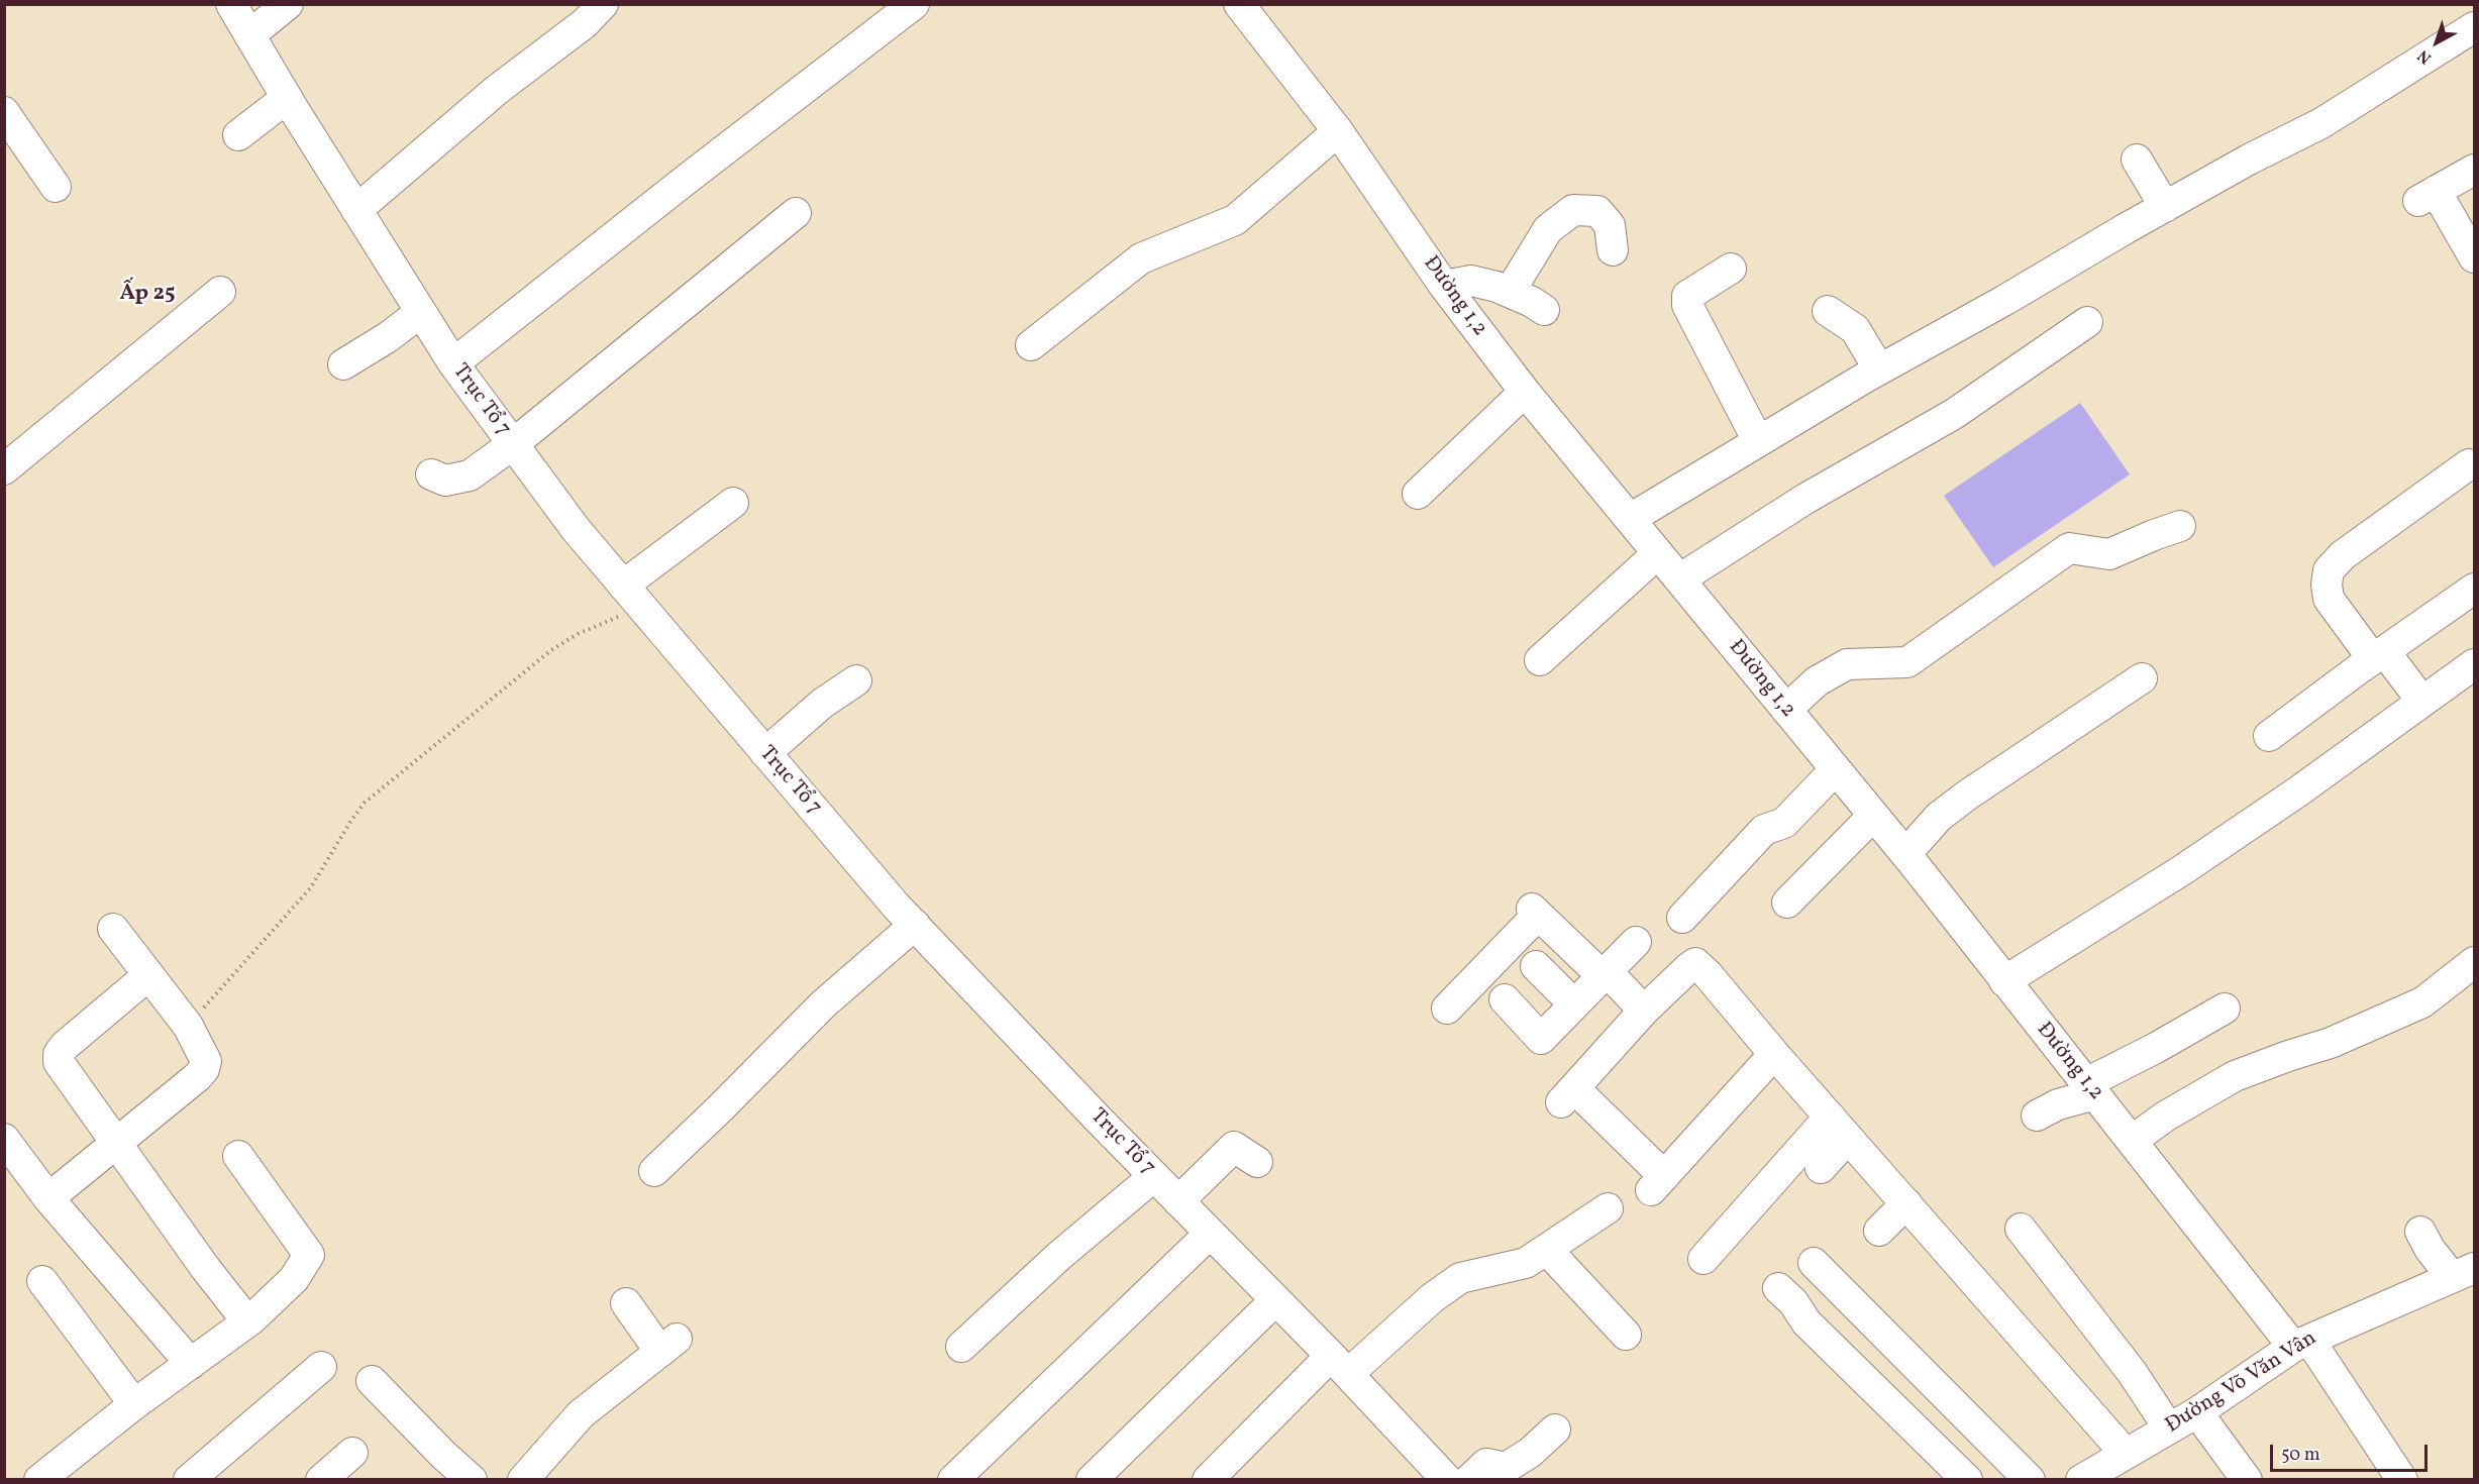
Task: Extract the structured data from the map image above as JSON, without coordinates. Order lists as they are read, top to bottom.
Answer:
{
  "streets": {
    "street": ["Đường 1,2", "Trục Tổ 7", "Đường Võ Văn Vân"]
  },
  "crossings": [
    ["Đường 1,2", "Đường Võ Văn Vân"]
  ],
  "districts": ["Ấp 25"],
  "scale_bar": "50 m",
  "north": "bottom left"
}
